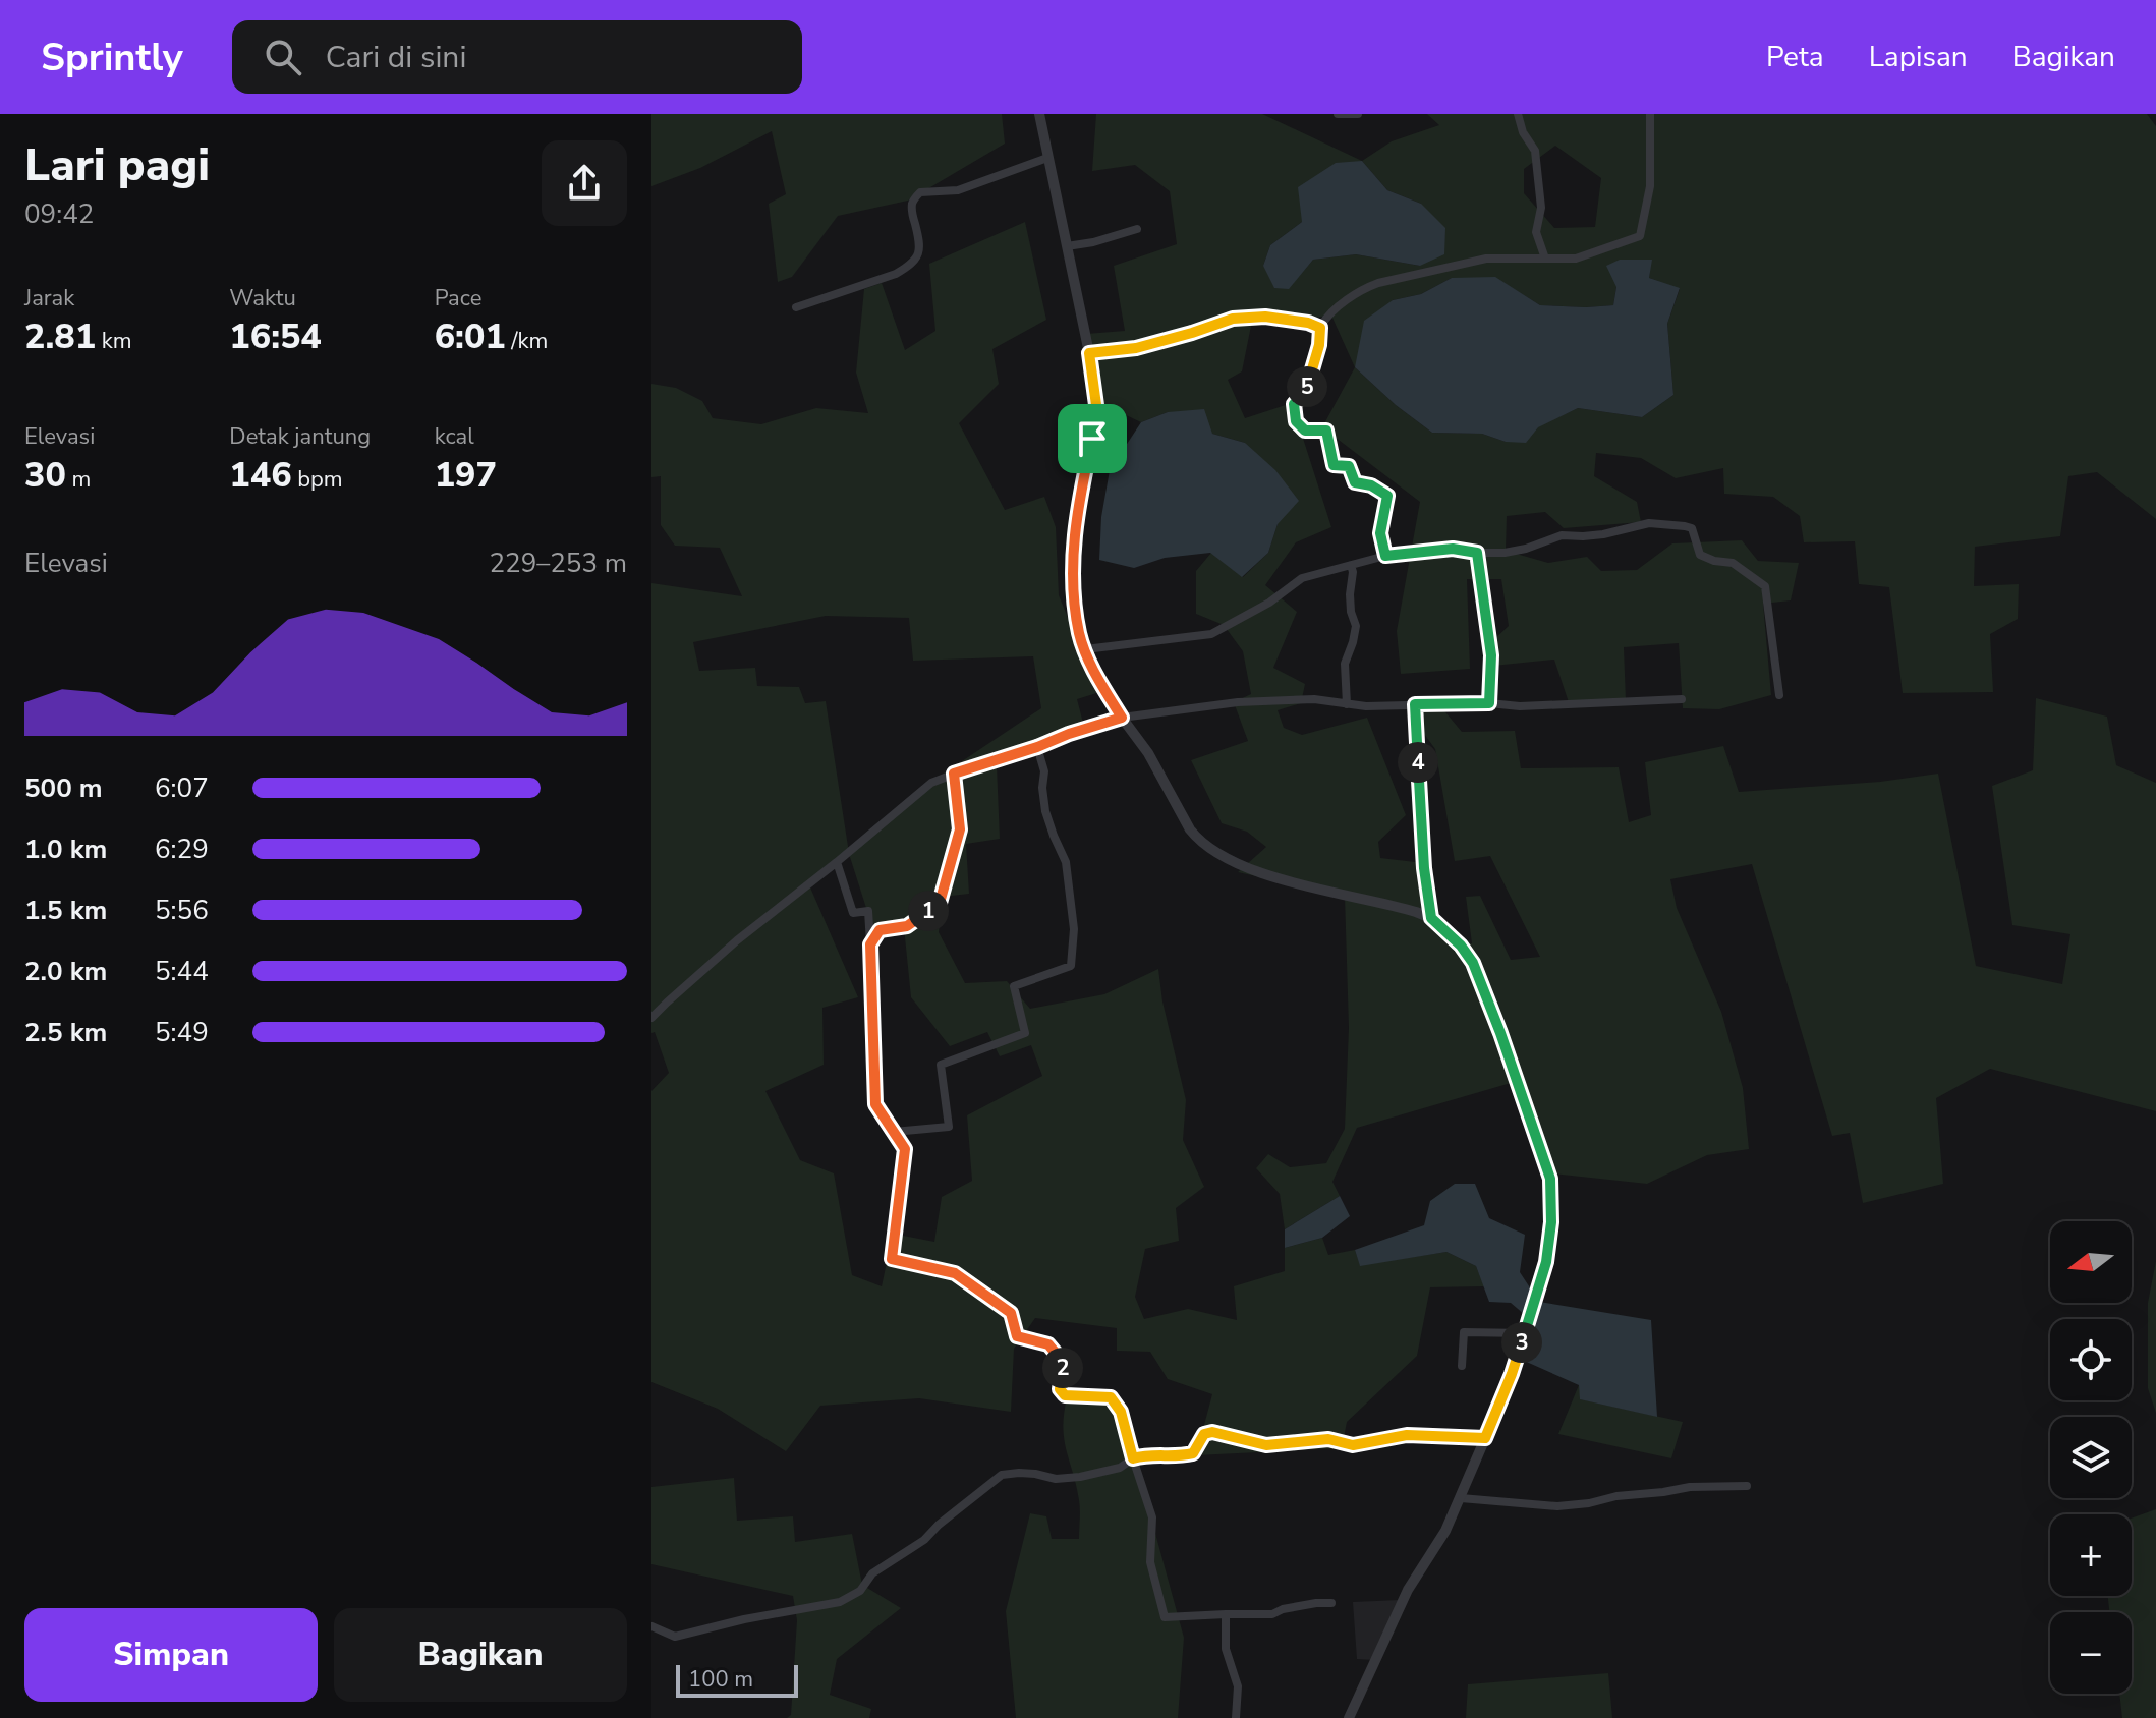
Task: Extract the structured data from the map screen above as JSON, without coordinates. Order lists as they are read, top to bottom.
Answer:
{
  "scale_bar": "100 m",
  "north": "left",
  "page": {
    "header": "Sprintly",
    "search": "Cari di sini",
    "nav": ["Peta", "Lapisan", "Bagikan"],
    "heading": ["Lari pagi", "09:42"],
    "stats": [
      ["Jarak", "2.81 km"],
      ["Waktu", "16:54"],
      ["Pace", "6:01 /km"],
      ["Elevasi", "30 m"],
      ["Detak jantung", "146 bpm"],
      ["kcal", "197"]
    ],
    "pins": [
      "5",
      "4",
      "1",
      "3",
      "2"
    ],
    "chart": ["Elevasi", "229–253 m"],
    "list": [
      {
        "name": "500 m",
        "note": "6:07"
      },
      {
        "name": "1.0 km",
        "note": "6:29"
      },
      {
        "name": "1.5 km",
        "note": "5:56"
      },
      {
        "name": "2.0 km",
        "note": "5:44"
      },
      {
        "name": "2.5 km",
        "note": "5:49"
      }
    ],
    "map_buttons": ["+", "−"],
    "buttons": ["Simpan", "Bagikan"],
    "scale": "100 m"
  }
}
